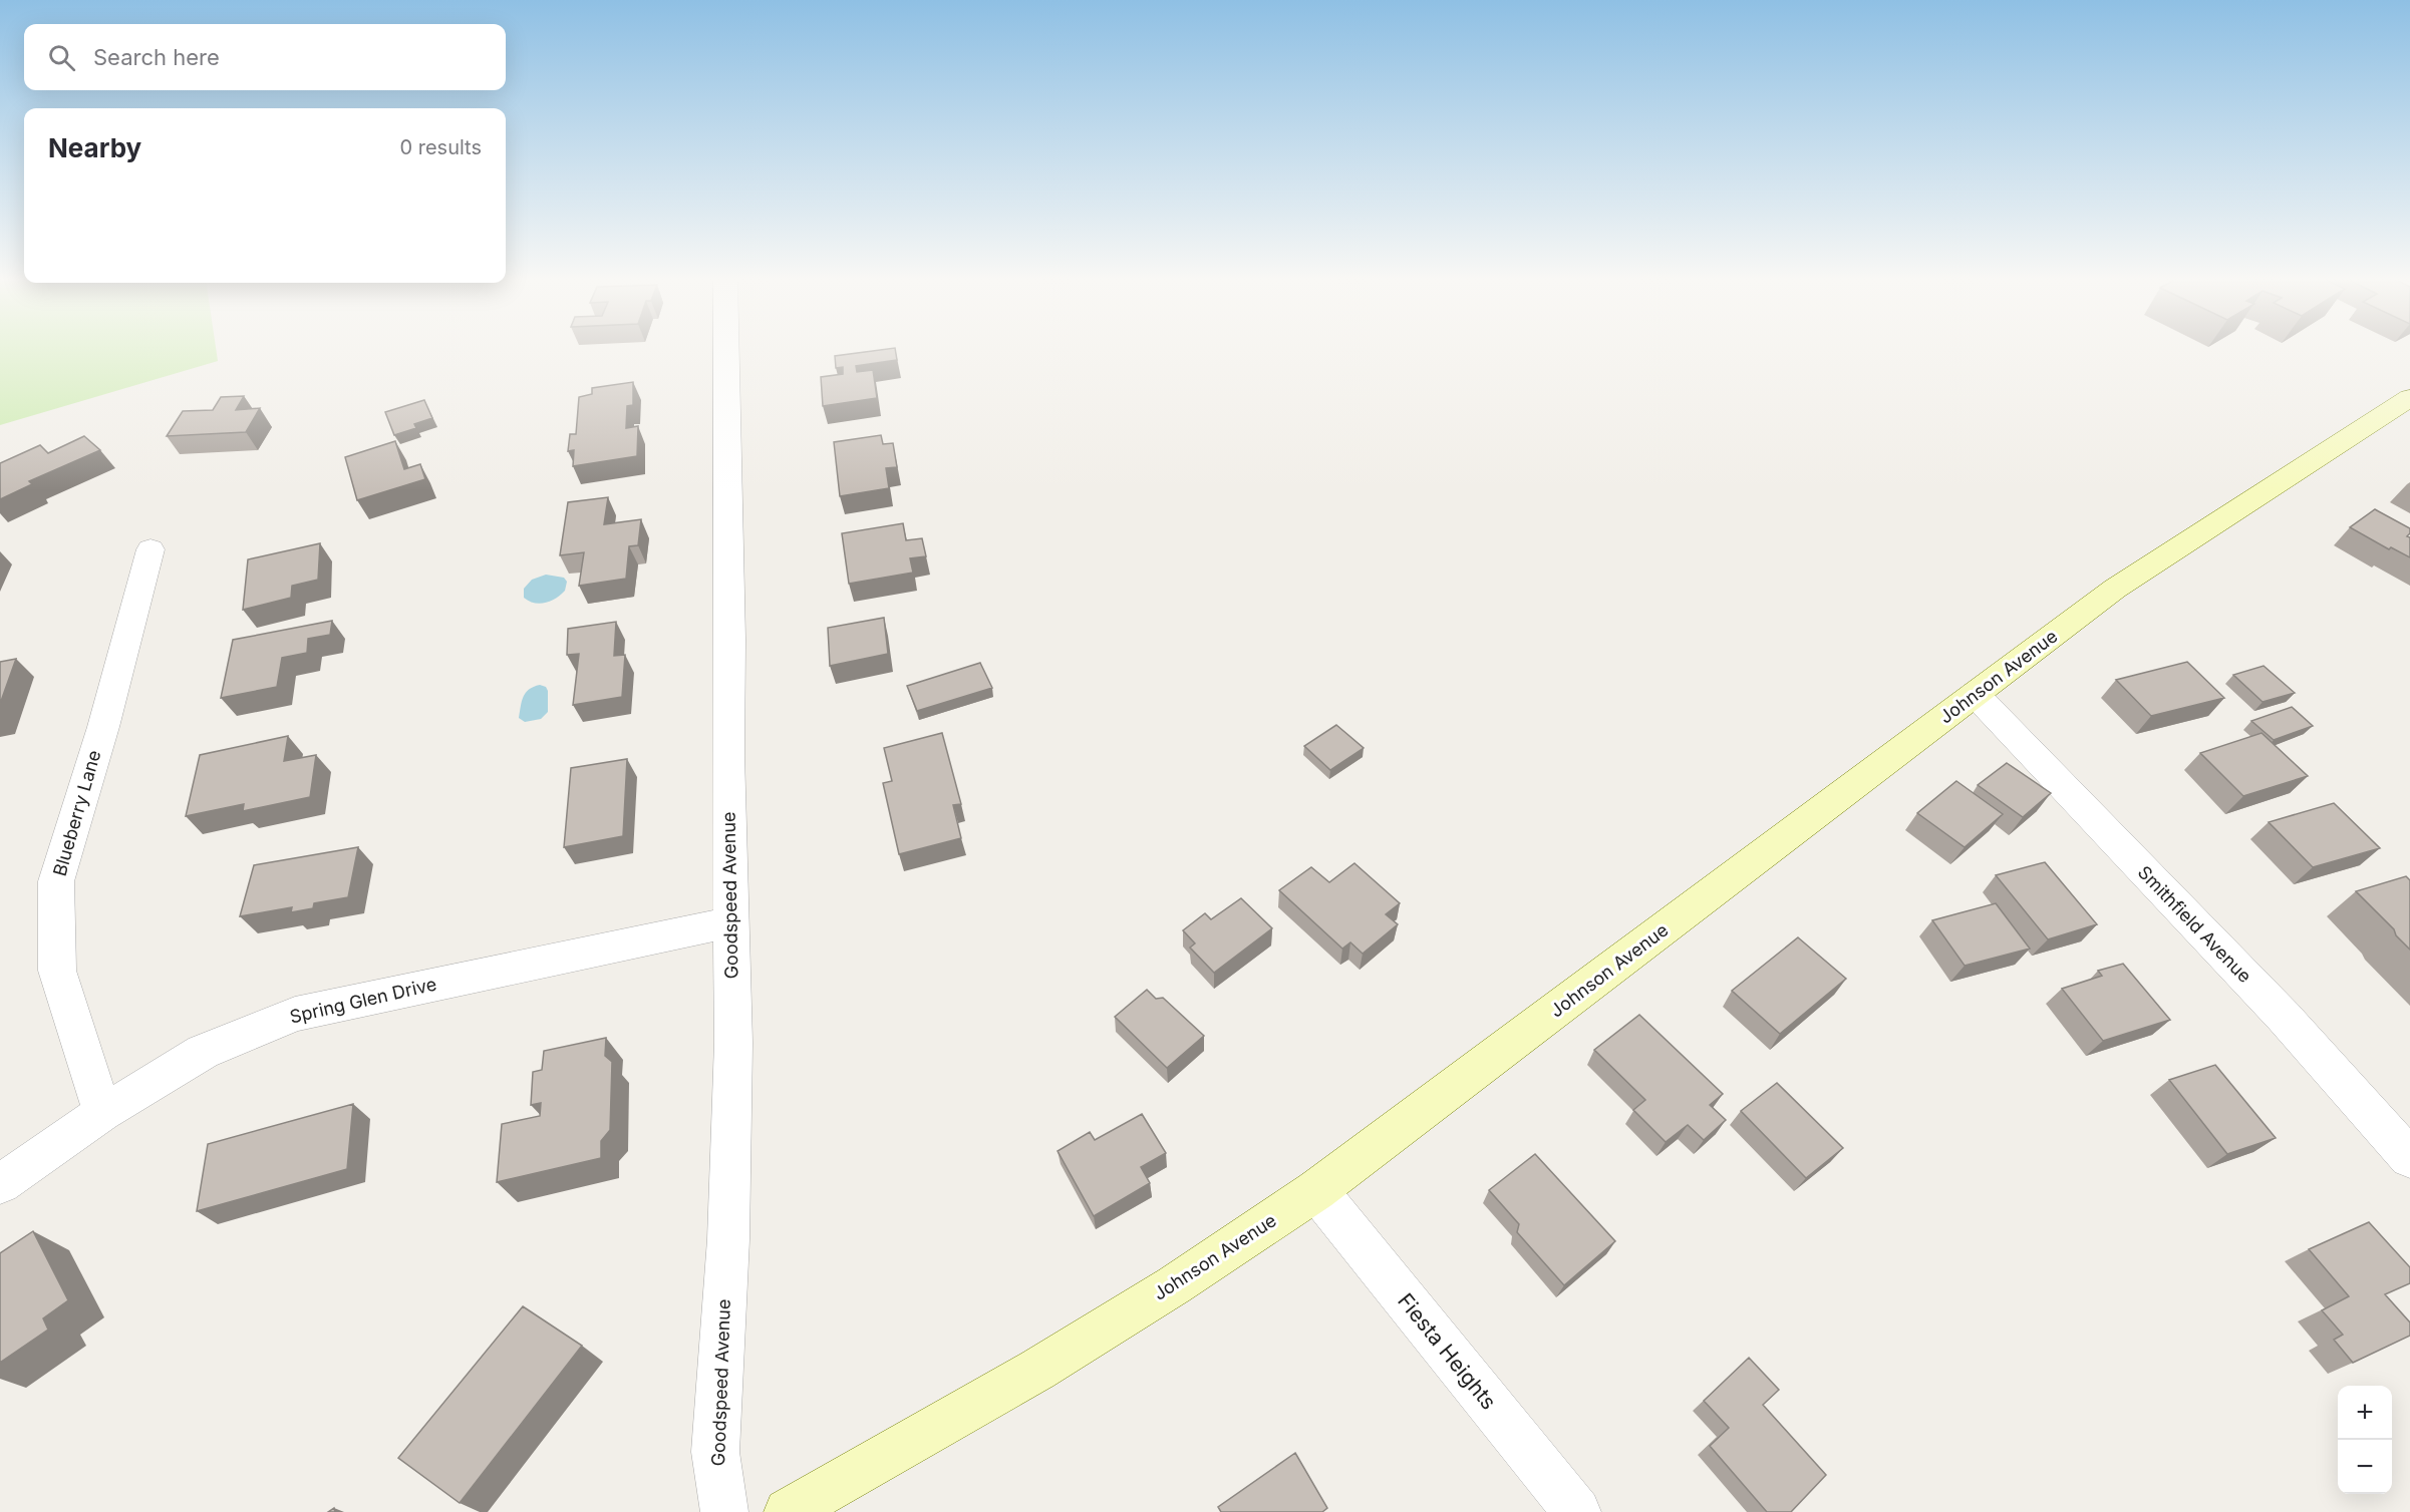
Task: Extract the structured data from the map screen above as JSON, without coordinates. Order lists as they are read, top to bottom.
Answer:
{
  "streets": {
    "street": [
      "Johnson Avenue",
      "Blueberry Lane",
      "Goodspeed Avenue",
      "Smithfield Avenue",
      "Spring Glen Drive",
      "Fiesta Heights"
    ]
  },
  "crossings": [
    ["Johnson Avenue", "Smithfield Avenue"],
    ["Johnson Avenue", "Fiesta Heights"],
    ["Blueberry Lane", "Spring Glen Drive"],
    ["Goodspeed Avenue", "Spring Glen Drive"]
  ],
  "page": {
    "search": "Search here",
    "heading": ["Nearby", "0 results"],
    "map_buttons": ["+", "−"]
  }
}
